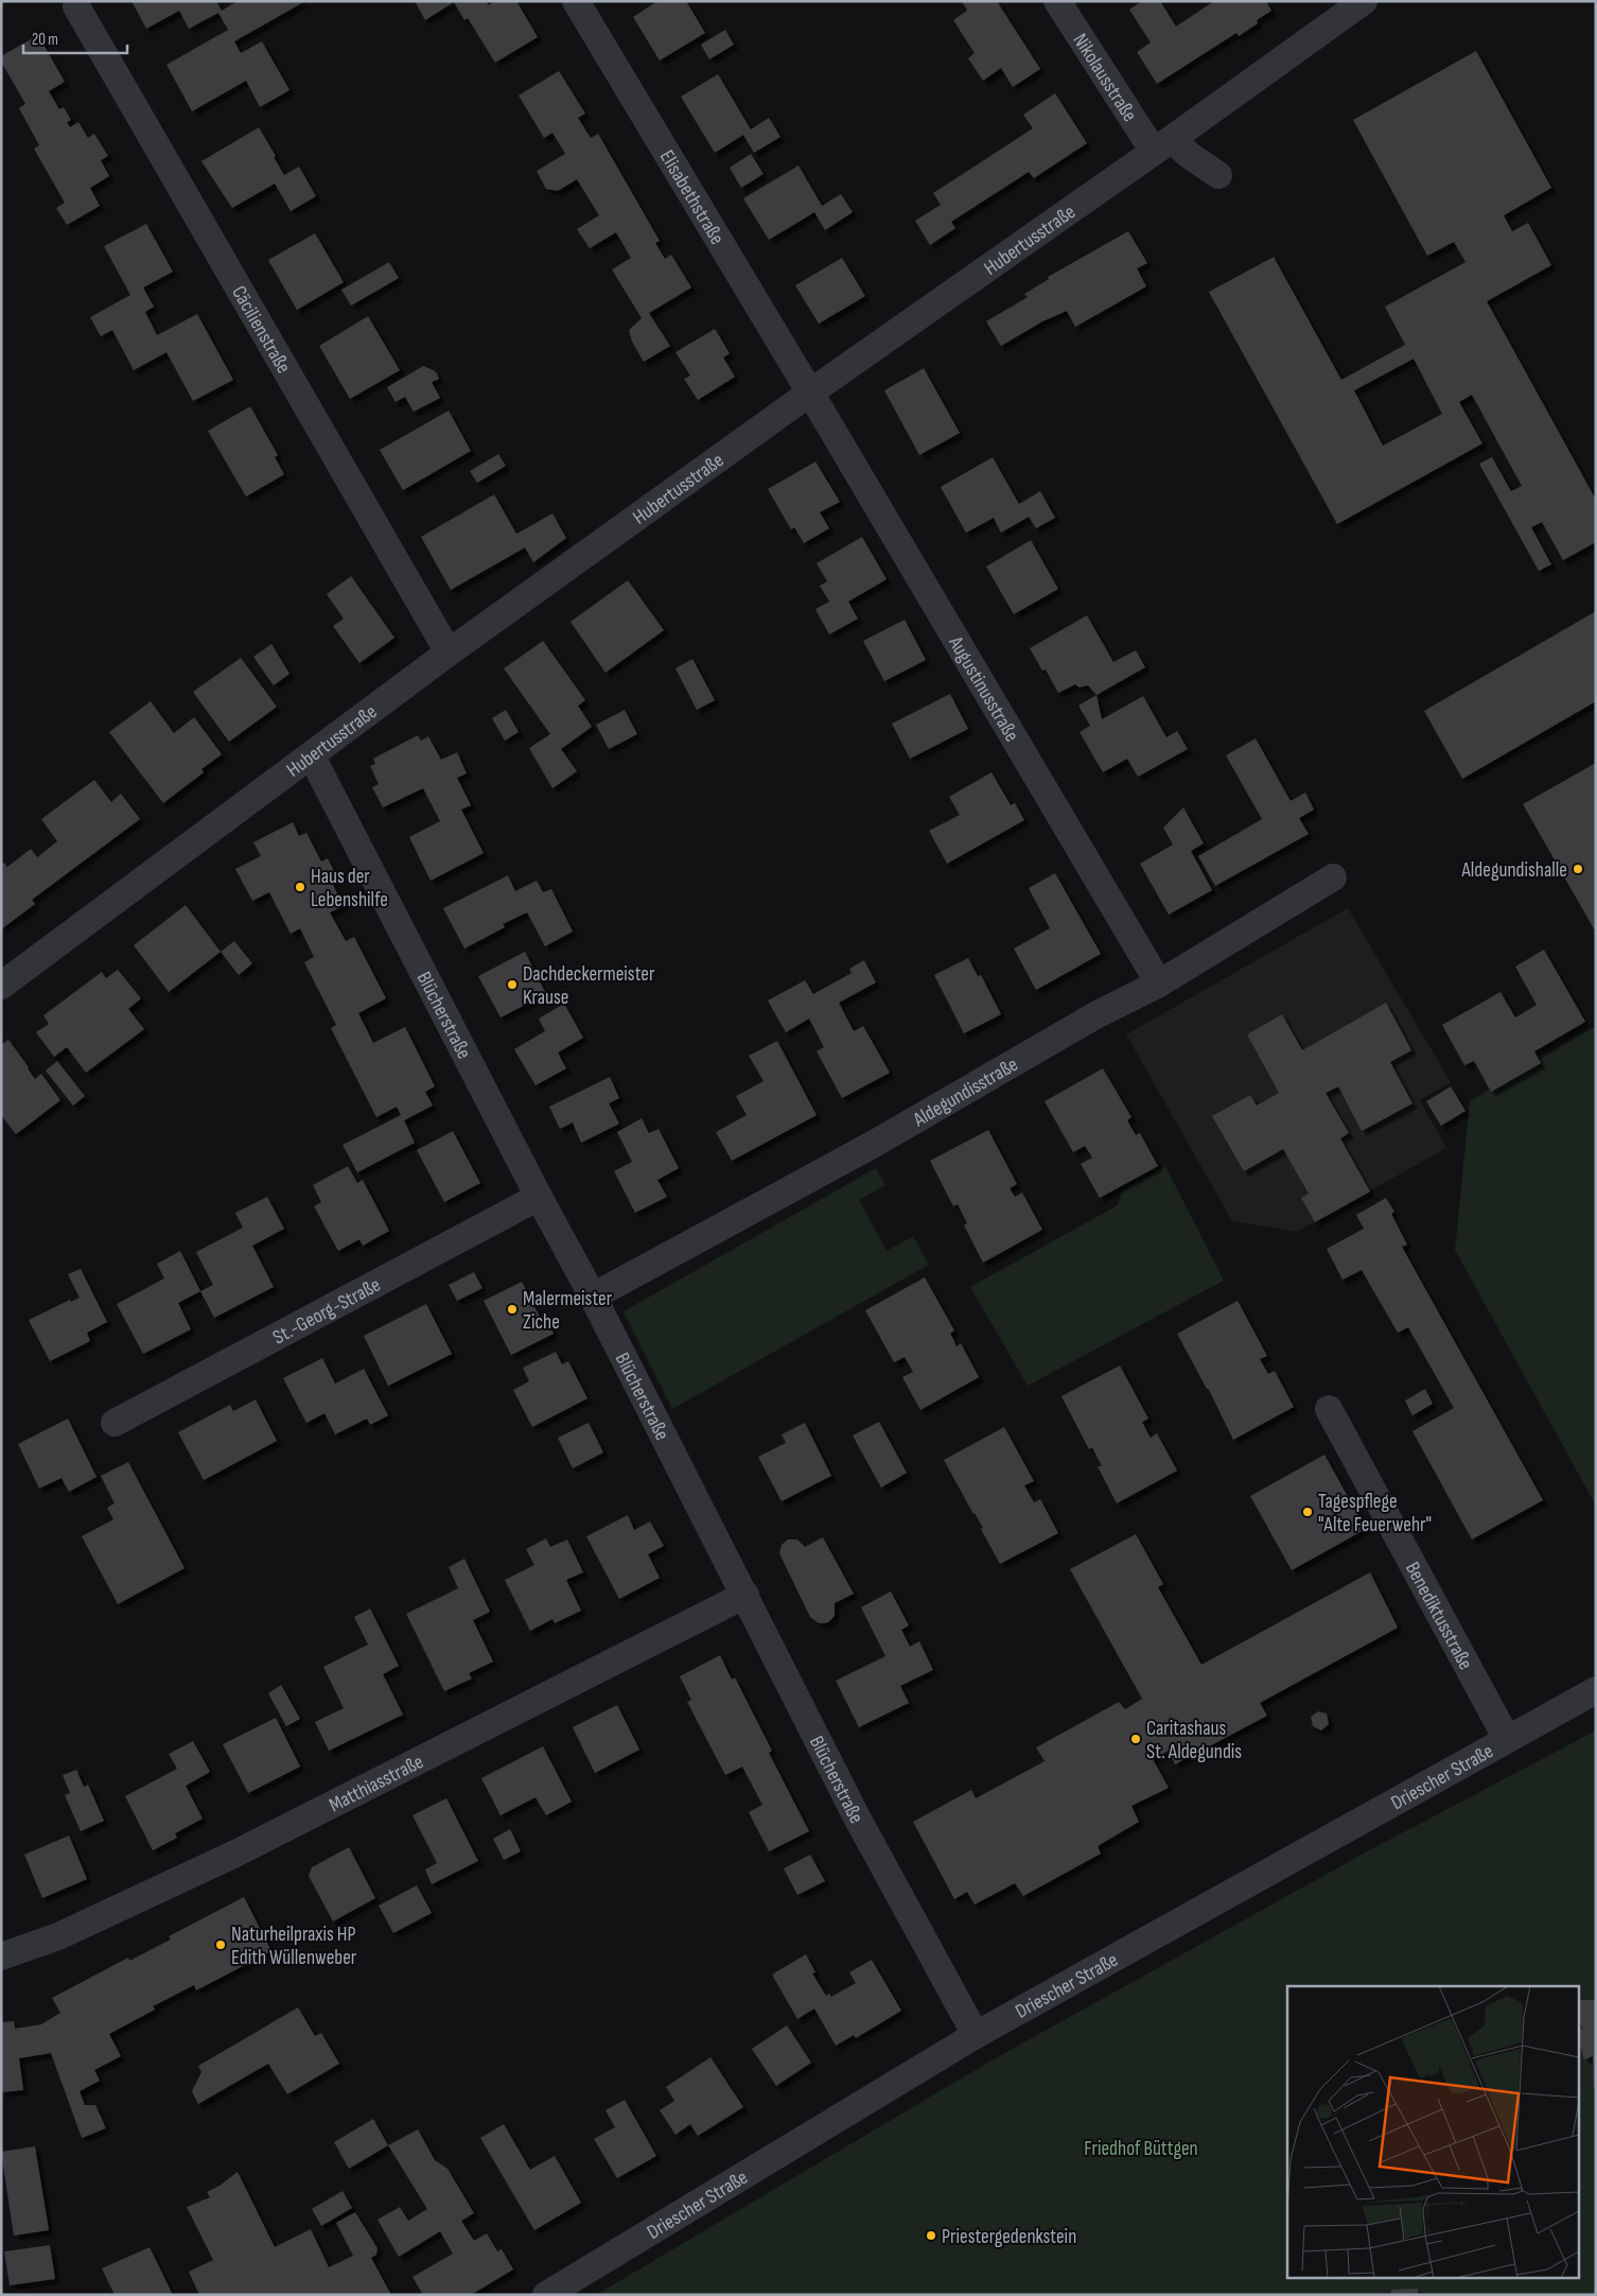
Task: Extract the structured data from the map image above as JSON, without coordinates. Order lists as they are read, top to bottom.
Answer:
{
  "streets": {
    "street": [
      "Nikolausstraße",
      "Elisabethstraße",
      "Hubertusstraße",
      "Cäcilienstraße",
      "Augustinusstraße",
      "Blücherstraße",
      "Aldegundisstraße",
      "St.-Georg-Straße",
      "Benediktusstraße",
      "Driescher Straße",
      "Matthiasstraße"
    ]
  },
  "crossings": [
    ["Nikolausstraße", "Hubertusstraße"],
    ["Elisabethstraße", "Hubertusstraße"],
    ["Elisabethstraße", "Augustinusstraße"],
    ["Hubertusstraße", "Cäcilienstraße"],
    ["Hubertusstraße", "Augustinusstraße"],
    ["Hubertusstraße", "Blücherstraße"],
    ["Augustinusstraße", "Aldegundisstraße"],
    ["Blücherstraße", "Aldegundisstraße"],
    ["Blücherstraße", "St.-Georg-Straße"],
    ["Blücherstraße", "Driescher Straße"],
    ["Blücherstraße", "Matthiasstraße"],
    ["Benediktusstraße", "Driescher Straße"]
  ],
  "parks": ["Friedhof Büttgen"],
  "places": [
    "Aldegundishalle",
    "Haus der Lebenshilfe",
    "Dachdeckermeister Krause",
    "Malermeister Ziche",
    "Tagespflege \"Alte Feuerwehr\"",
    "Caritashaus St. Aldegundis",
    "Naturheilpraxis HP Edith Wüllenweber",
    "Priestergedenkstein"
  ],
  "scale_bar": "20 m"
}
